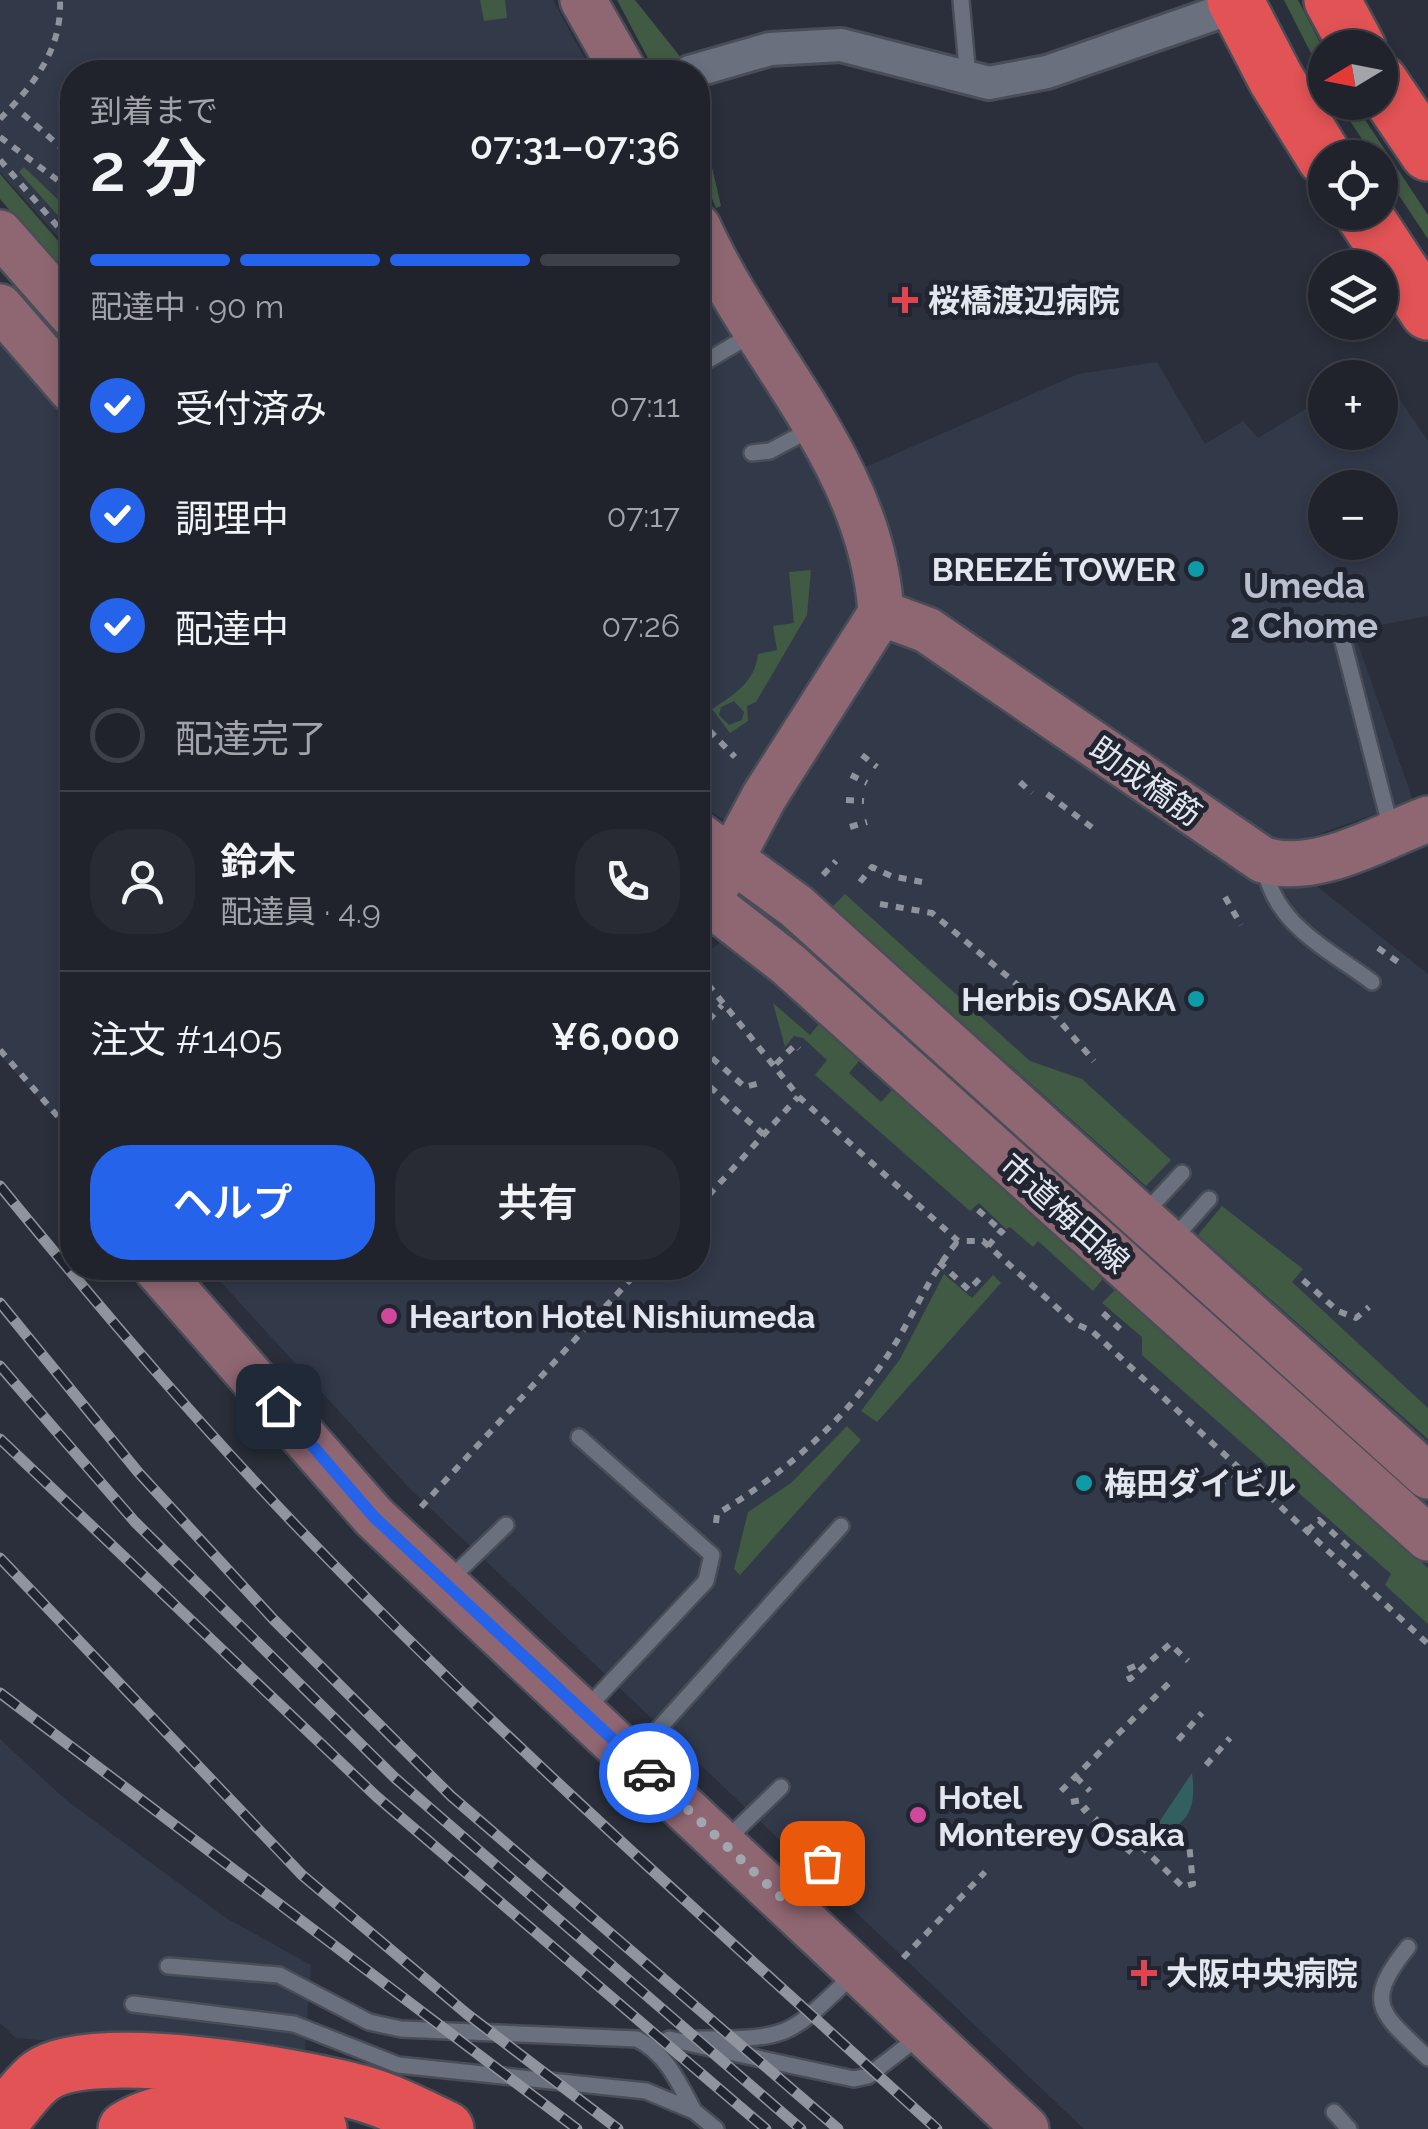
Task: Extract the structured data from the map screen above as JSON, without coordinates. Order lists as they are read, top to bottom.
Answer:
{
  "streets": {
    "street": ["助成橋筋", "市道梅田線"]
  },
  "districts": ["Umeda 2 Chome"],
  "places": {
    "health": ["桜橋渡辺病院", "大阪中央病院"],
    "other": [
      "BREEZÉ TOWER",
      "Herbis OSAKA",
      "Hearton Hotel Nishiumeda",
      "梅田ダイビル",
      "Hotel Monterey Osaka"
    ]
  },
  "north": "left",
  "page": {
    "map_buttons": ["+", "−"],
    "heading": ["2 分", "到着まで", "07:31–07:36"],
    "panel": [
      "鈴木",
      "配達員 · 4.9",
      "注文 #1405",
      "¥6,000"
    ],
    "bar": "配達中 · 90 m",
    "list": [
      ["受付済み", "07:11"],
      ["調理中", "07:17"],
      ["配達中", "07:26"],
      "配達完了"
    ],
    "buttons": ["ヘルプ", "共有"]
  }
}
